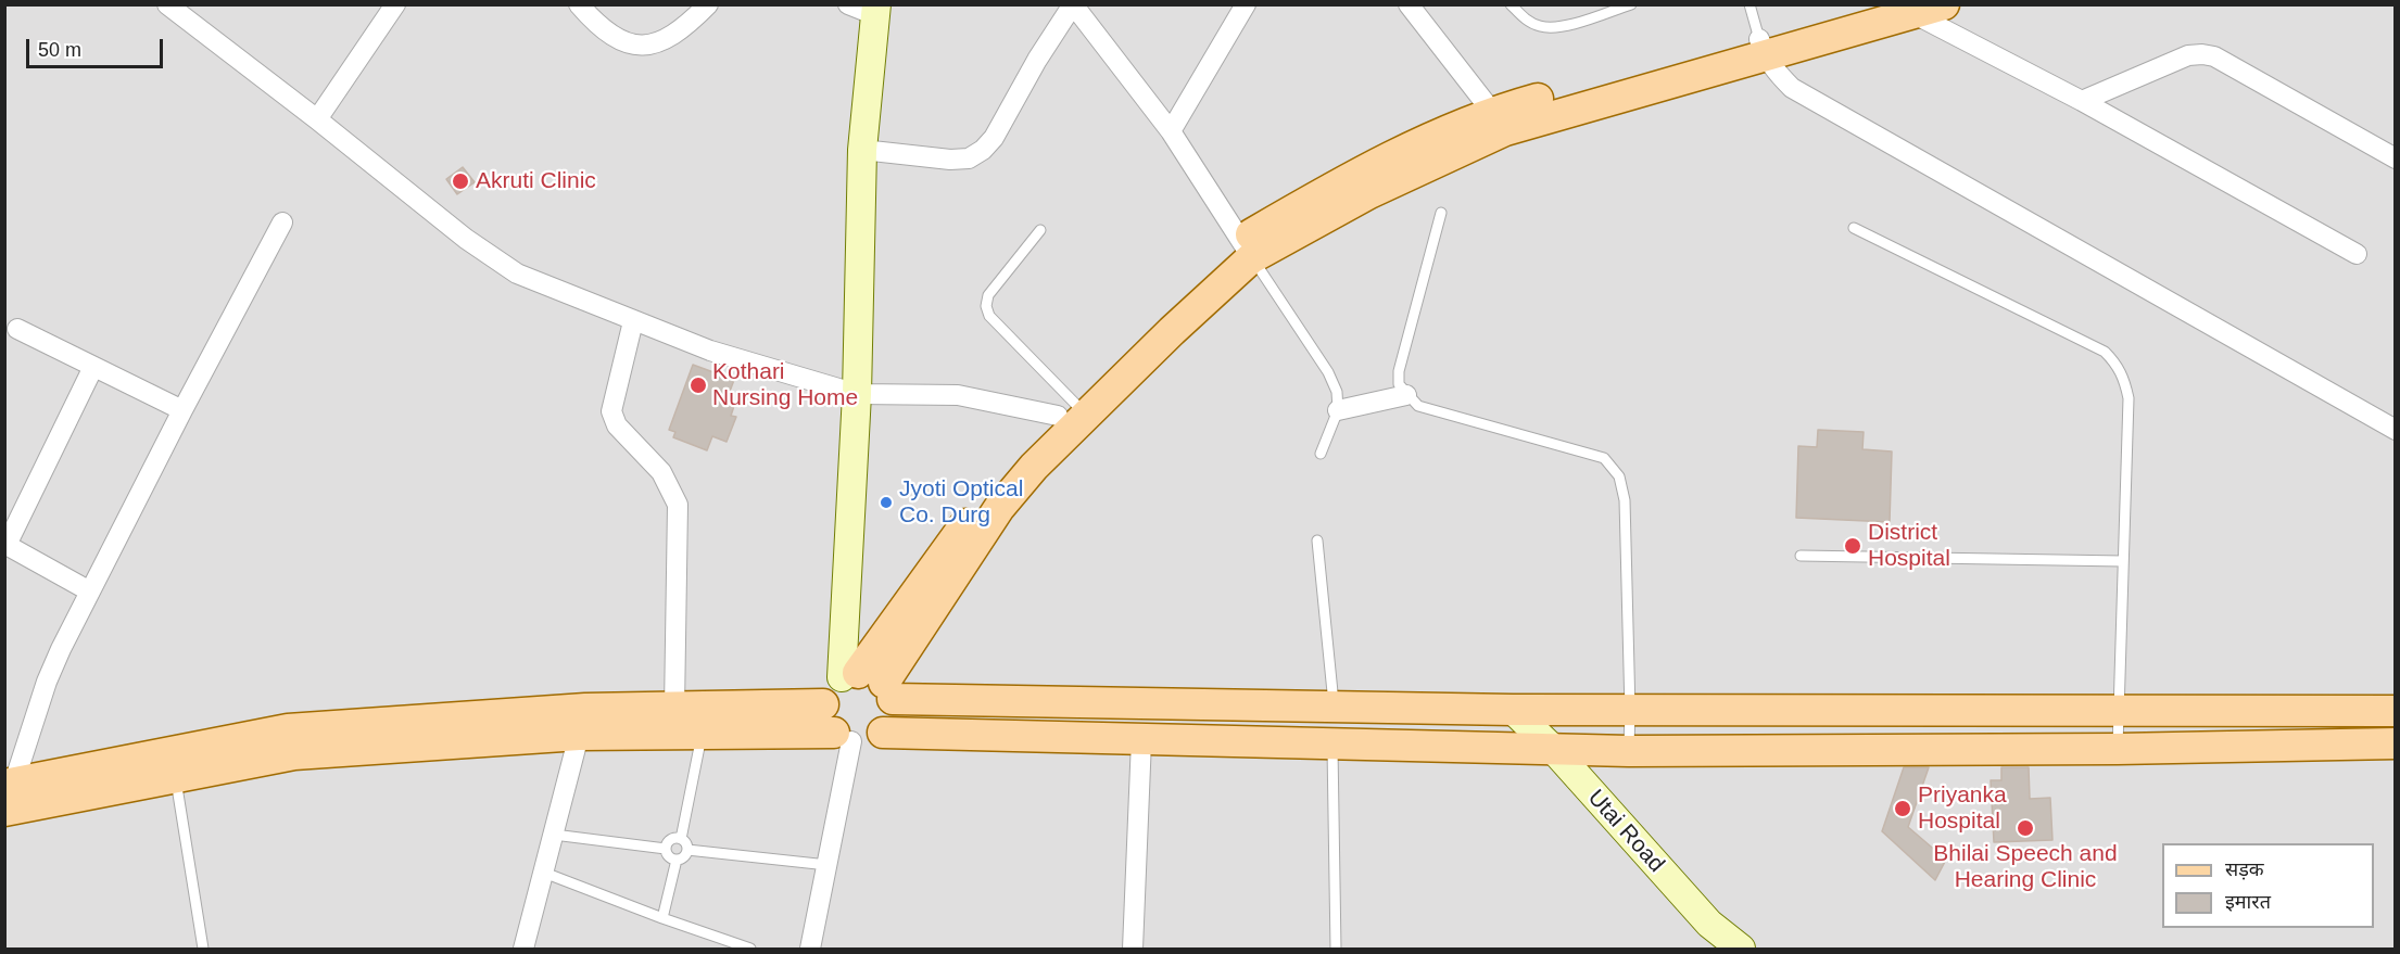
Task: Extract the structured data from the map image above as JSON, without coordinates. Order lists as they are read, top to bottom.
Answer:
{
  "streets": {
    "street": ["Utai Road"]
  },
  "places": [
    "Akruti Clinic",
    "Kothari Nursing Home",
    "Jyoti Optical Co. Durg",
    "District Hospital",
    "Priyanka Hospital",
    "Bhilai Speech and Hearing Clinic"
  ],
  "legend": ["सड़क", "इमारत"],
  "scale_bar": "50 m"
}
